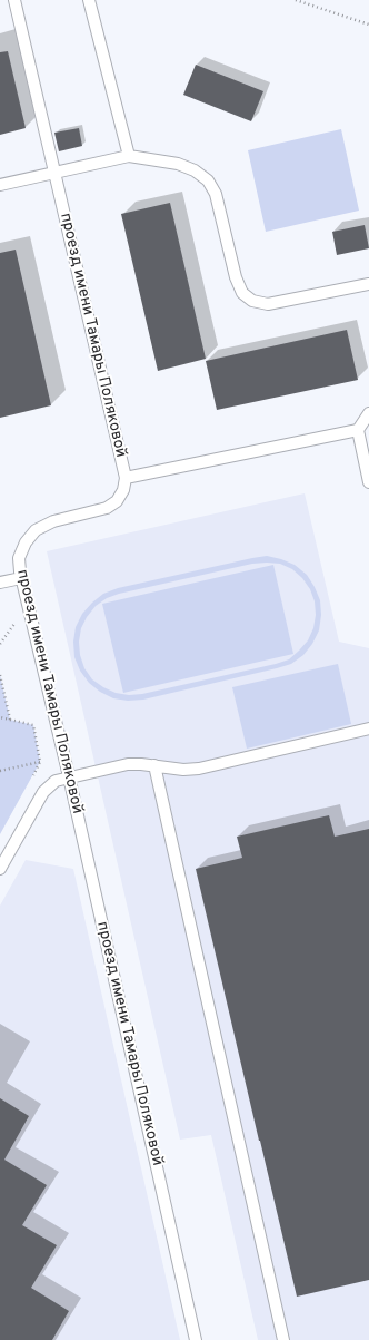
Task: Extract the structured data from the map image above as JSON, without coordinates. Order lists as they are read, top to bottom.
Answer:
{
  "streets": {
    "lane": ["проезд имени Тамары Поляковой"]
  }
}
